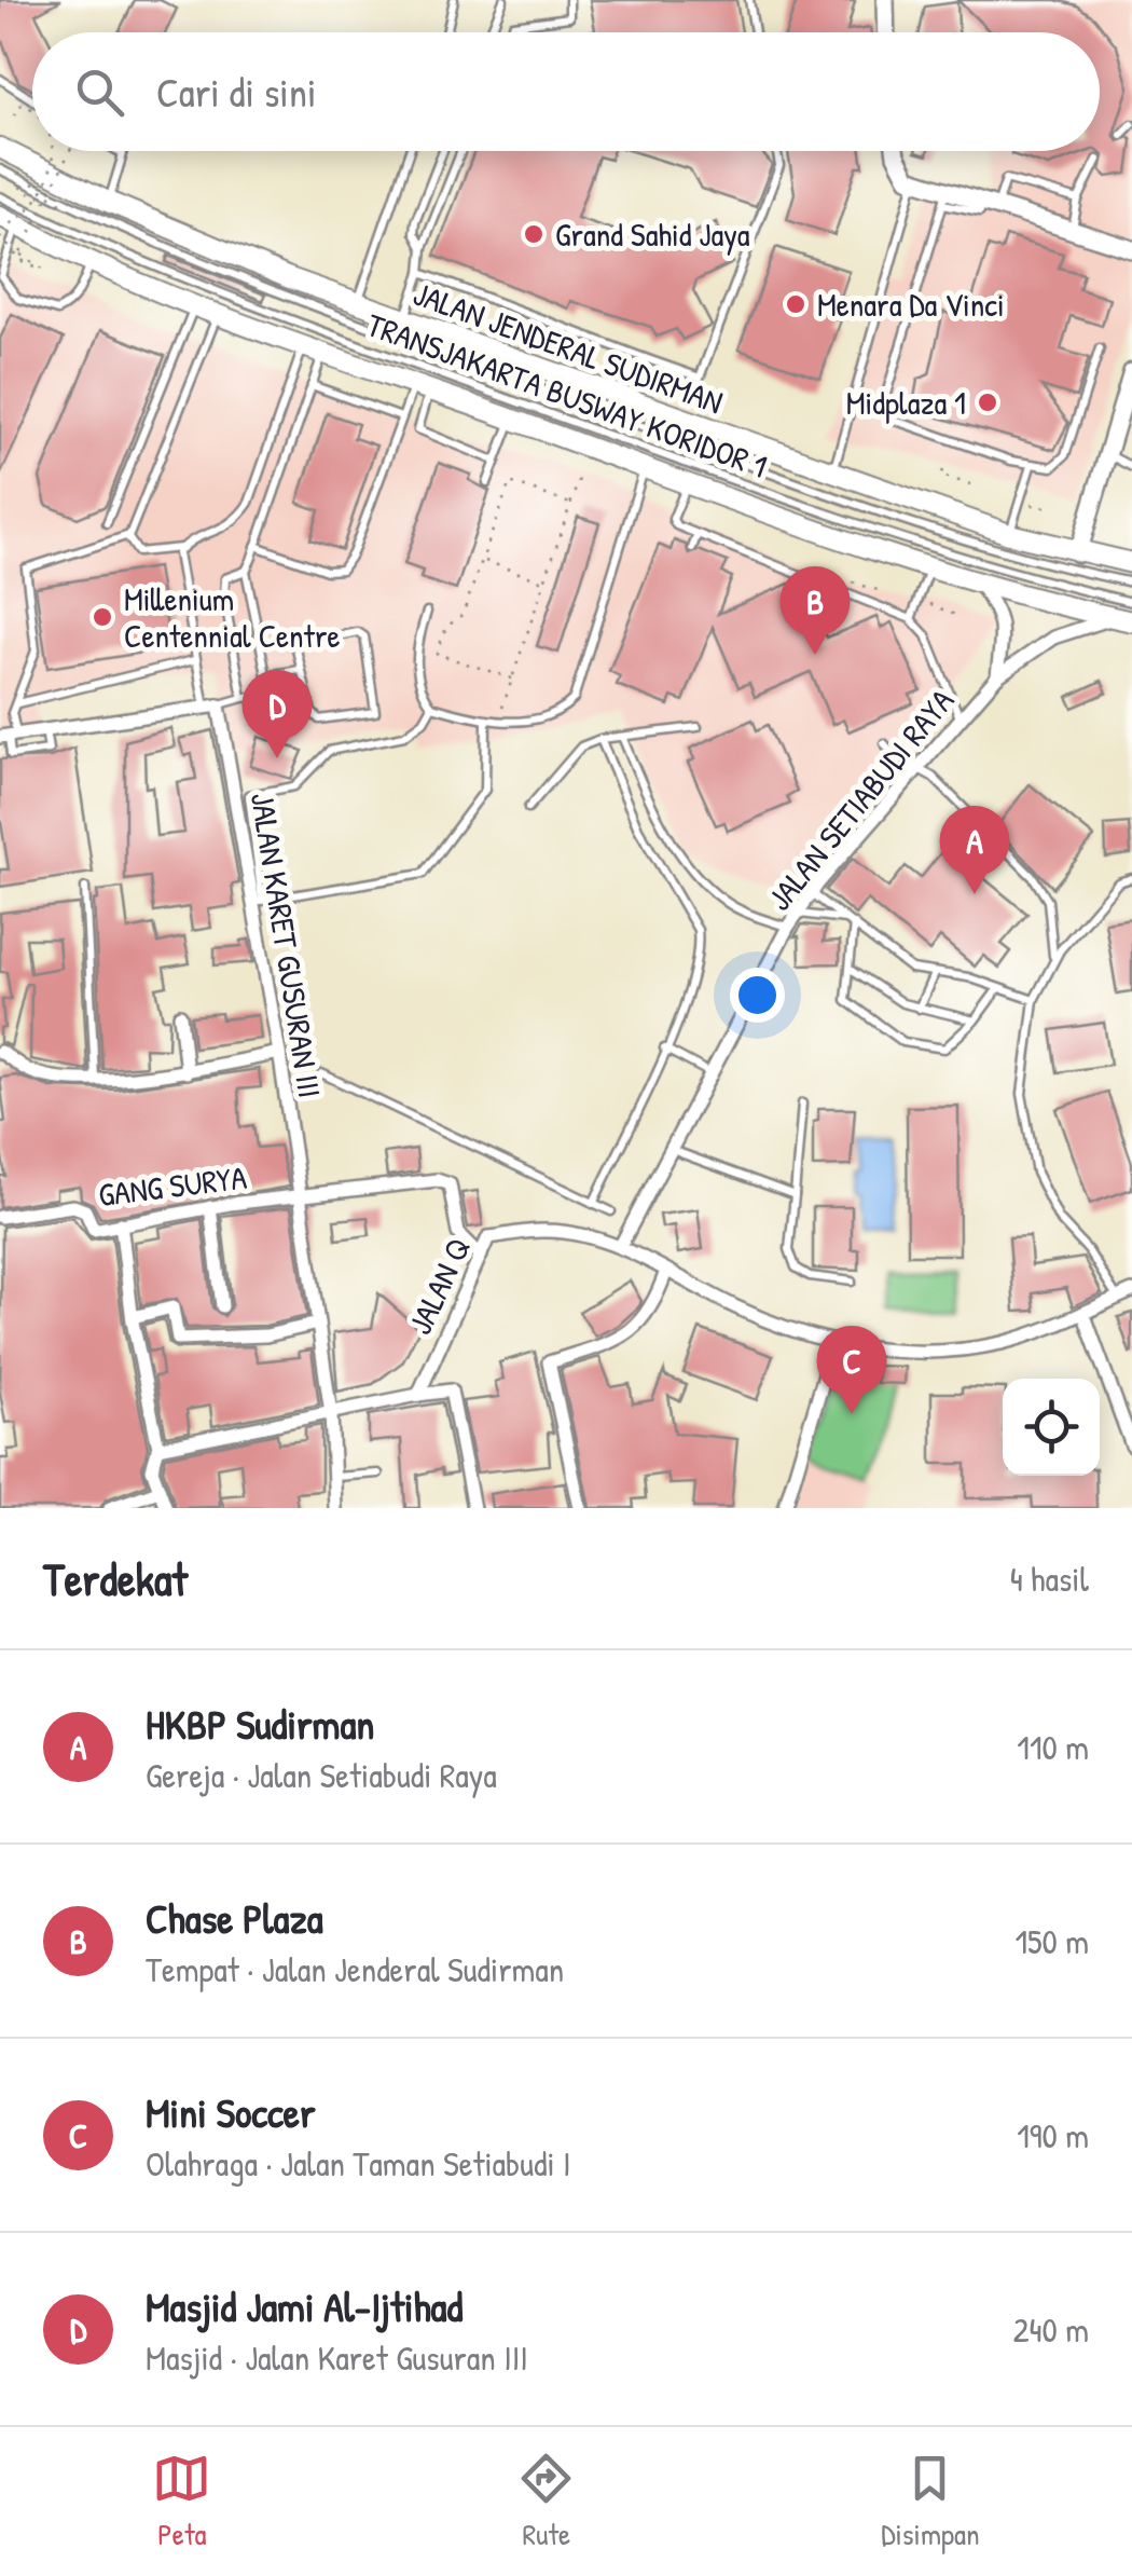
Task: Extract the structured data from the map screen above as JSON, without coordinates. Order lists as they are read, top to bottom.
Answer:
{
  "streets": {
    "main road": ["JALAN JENDERAL SUDIRMAN"],
    "street": [
      "JALAN SETIABUDI RAYA",
      "JALAN KARET GUSURAN III",
      "GANG SURYA",
      "JALAN Q"
    ],
    "lane": ["TRANSJAKARTA BUSWAY KORIDOR 1"]
  },
  "crossings": [
    ["JALAN SETIABUDI RAYA", "JALAN Q"],
    ["JALAN KARET GUSURAN III", "GANG SURYA"],
    ["GANG SURYA", "JALAN Q"]
  ],
  "places": [
    "Grand Sahid Jaya",
    "Menara Da Vinci",
    "Midplaza 1",
    "Millenium Centennial Centre"
  ],
  "page": {
    "search": "Cari di sini",
    "pins": [
      "B",
      "D",
      "A",
      "C"
    ],
    "heading": ["Terdekat", "4 hasil"],
    "list": [
      {
        "mark": "A",
        "name": "HKBP Sudirman",
        "note": "Gereja · Jalan Setiabudi Raya",
        "value": "110 m"
      },
      {
        "mark": "B",
        "name": "Chase Plaza",
        "note": "Tempat · Jalan Jenderal Sudirman",
        "value": "150 m"
      },
      {
        "mark": "C",
        "name": "Mini Soccer",
        "note": "Olahraga · Jalan Taman Setiabudi I",
        "value": "190 m"
      },
      {
        "mark": "D",
        "name": "Masjid Jami Al-Ijtihad",
        "note": "Masjid · Jalan Karet Gusuran III",
        "value": "240 m"
      }
    ],
    "nav": ["Peta", "Rute", "Disimpan"]
  }
}
